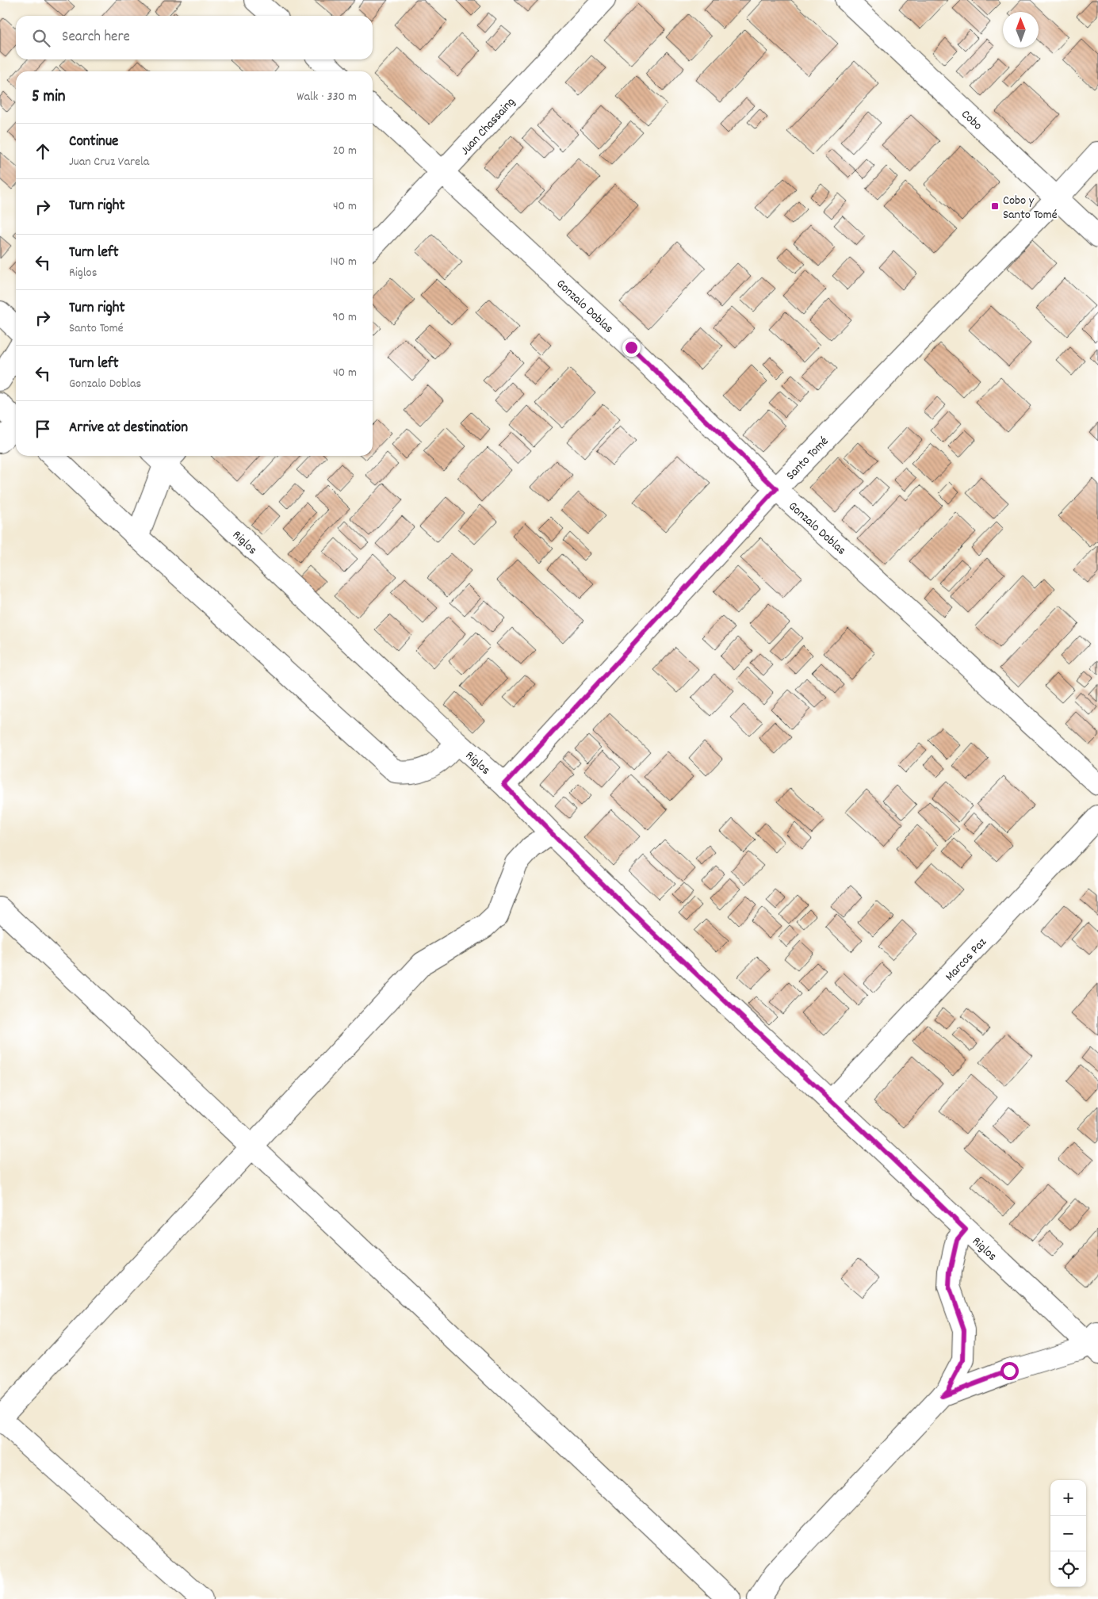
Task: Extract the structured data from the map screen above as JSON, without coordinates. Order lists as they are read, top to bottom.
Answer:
{
  "streets": {
    "street": [
      "Cobo",
      "Juan Chassaing",
      "Gonzalo Doblas",
      "Santo Tomé",
      "Riglos",
      "Marcos Paz"
    ]
  },
  "crossings": [
    ["Cobo", "Santo Tomé"],
    ["Juan Chassaing", "Gonzalo Doblas"],
    ["Gonzalo Doblas", "Santo Tomé"],
    ["Santo Tomé", "Riglos"],
    ["Riglos", "Marcos Paz"]
  ],
  "places": {
    "transit": ["Cobo y Santo Tomé"]
  },
  "north": "top",
  "page": {
    "search": "Search here",
    "heading": ["5 min", "Walk · 330 m"],
    "list": [
      ["Continue", "Juan Cruz Varela", "20 m"],
      ["Turn right", "40 m"],
      ["Turn left", "Riglos", "140 m"],
      ["Turn right", "Santo Tomé", "90 m"],
      ["Turn left", "Gonzalo Doblas", "40 m"],
      "Arrive at destination"
    ],
    "map_buttons": ["+", "−"]
  }
}
